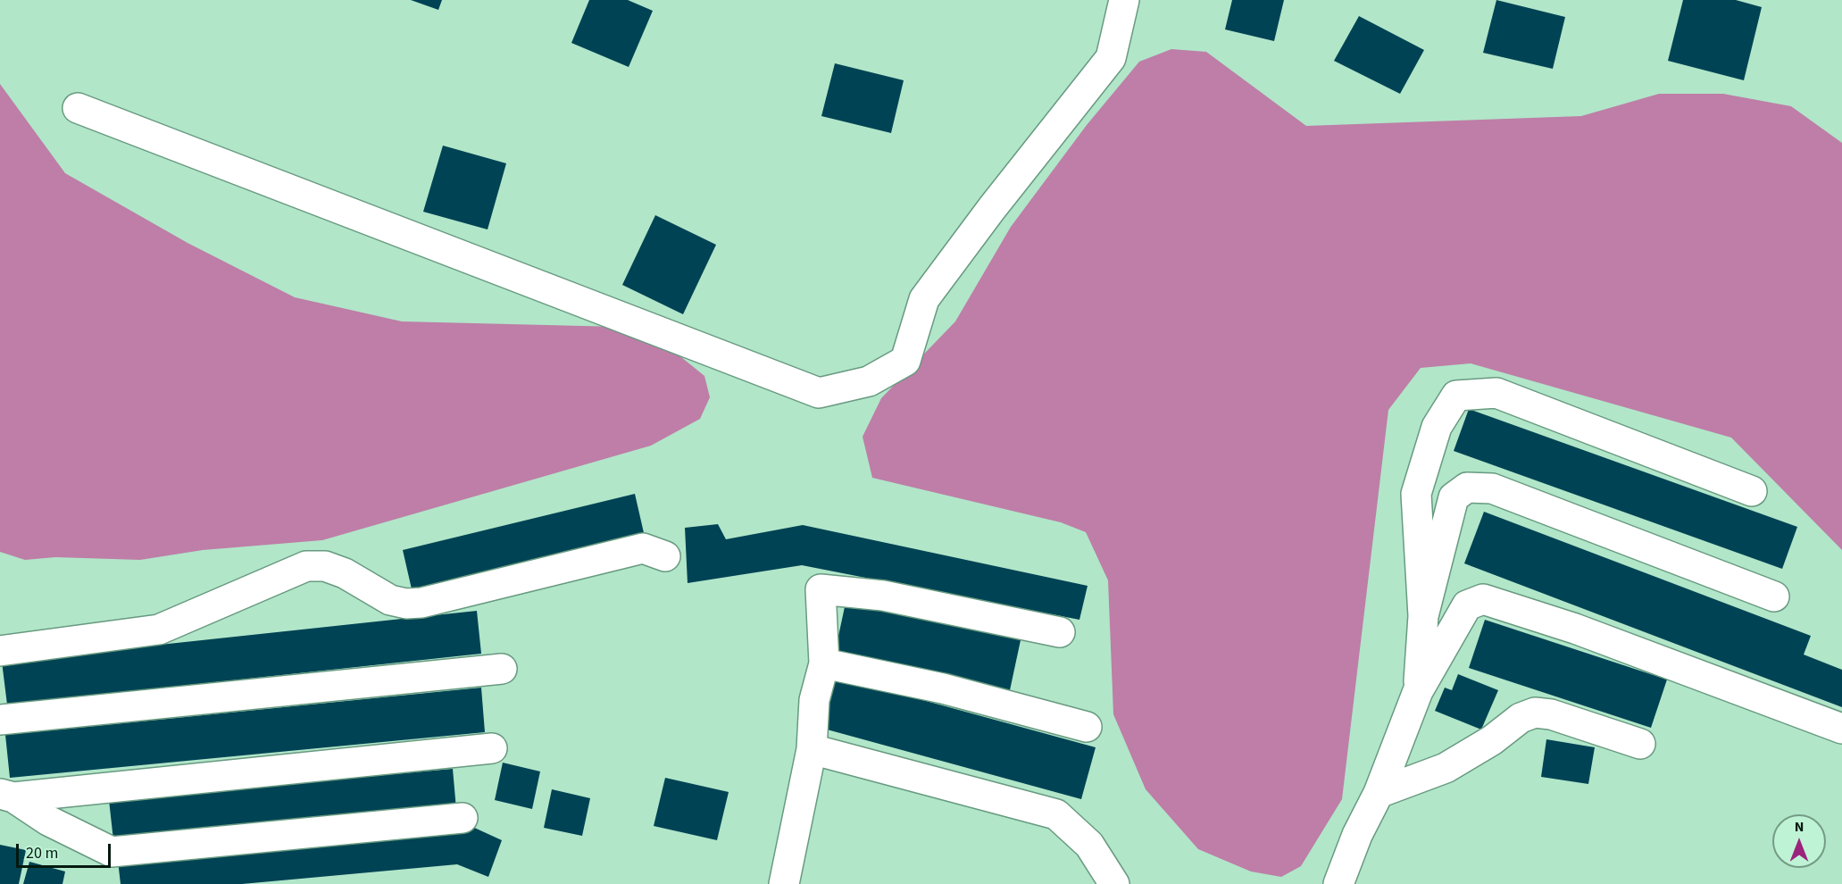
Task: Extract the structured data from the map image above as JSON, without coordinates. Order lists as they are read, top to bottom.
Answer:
{
  "scale_bar": "20 m",
  "north": "top"
}
